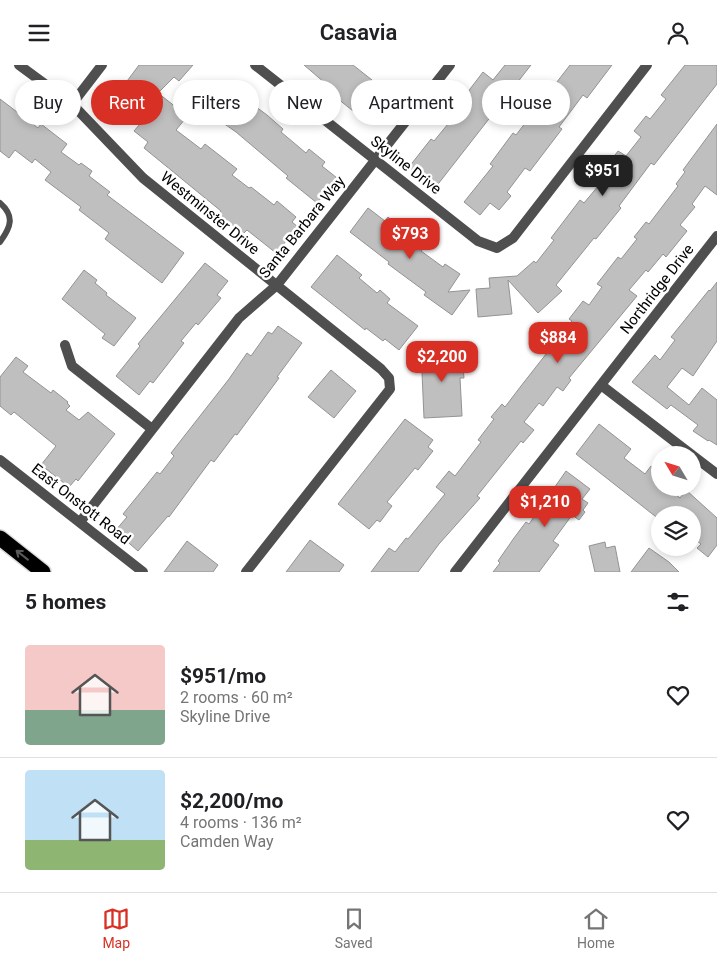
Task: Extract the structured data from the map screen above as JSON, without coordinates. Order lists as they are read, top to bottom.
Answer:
{
  "streets": {
    "street": [
      "Skyline Drive",
      "Westminster Drive",
      "Santa Barbara Way",
      "Northridge Drive",
      "East Onstott Road"
    ]
  },
  "crossings": [
    ["Skyline Drive", "Santa Barbara Way"],
    ["Westminster Drive", "Santa Barbara Way"],
    ["Santa Barbara Way", "East Onstott Road"]
  ],
  "north": "top left",
  "page": {
    "header": "Casavia",
    "chip": [
      "Buy",
      "Rent",
      "Filters",
      "New",
      "Apartment",
      "House"
    ],
    "price": [
      "$951",
      "$793",
      "$884",
      "$2,200",
      "$1,210"
    ],
    "heading": "5 homes",
    "list": [
      {
        "name": "$951/mo",
        "note": "2 rooms · 60 m² · Skyline Drive"
      },
      {
        "name": "$2,200/mo",
        "note": "4 rooms · 136 m² · Camden Way"
      }
    ],
    "tabs": ["Map", "Saved", "Home"]
  }
}
